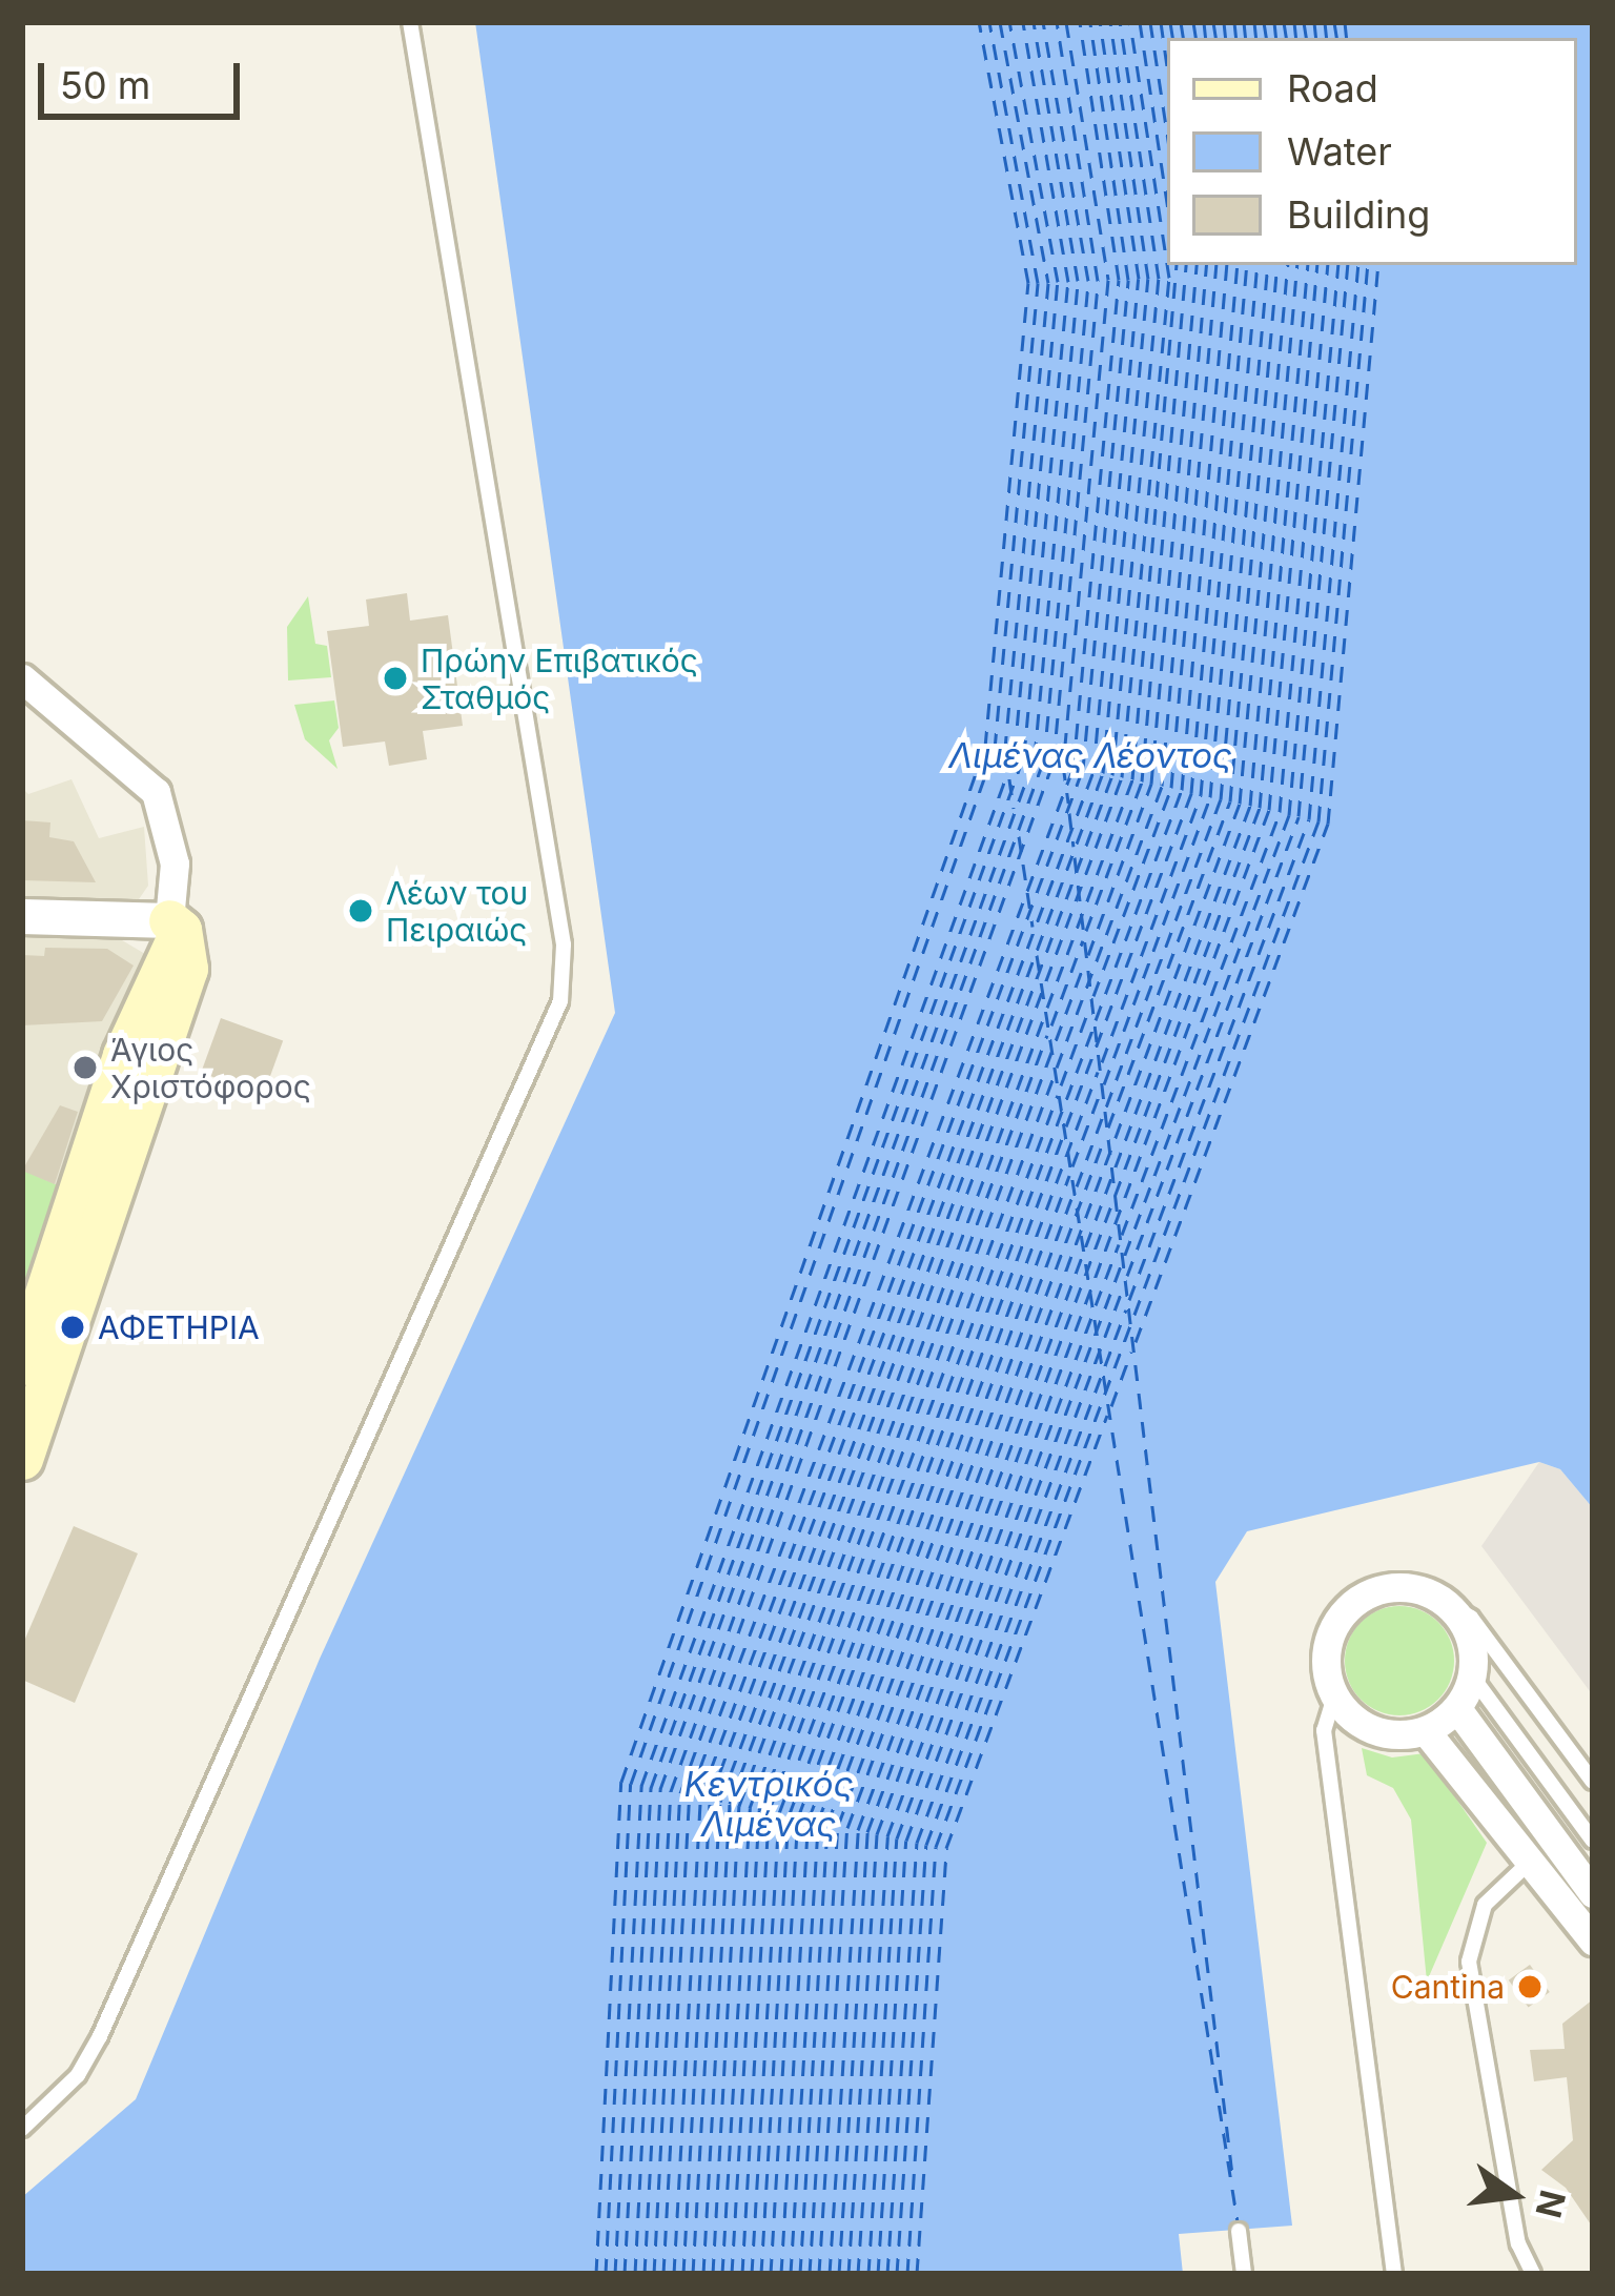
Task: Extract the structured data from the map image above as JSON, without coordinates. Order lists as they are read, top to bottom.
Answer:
{
  "water": ["Λιμένας Λέοντος", "Κεντρικός Λιμένας"],
  "places": [
    "Πρώην Επιβατικός Σταθμός",
    "Λέων του Πειραιώς",
    "Άγιος Χριστόφορος",
    "ΑΦΕΤΗΡΙΑ",
    "Cantina"
  ],
  "legend": ["Road", "Water", "Building"],
  "scale_bar": "50 m",
  "north": "right"
}
